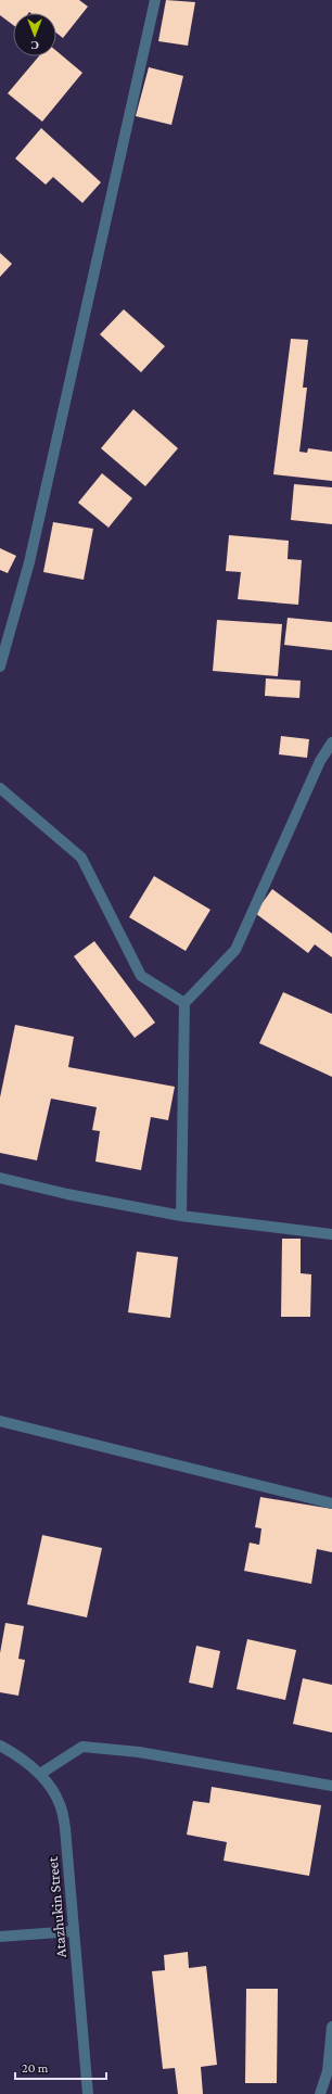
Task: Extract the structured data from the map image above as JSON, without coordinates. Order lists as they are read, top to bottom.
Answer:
{
  "streets": {
    "street": ["Atazhukin Street"]
  },
  "scale_bar": "20 m",
  "north": "bottom"
}
